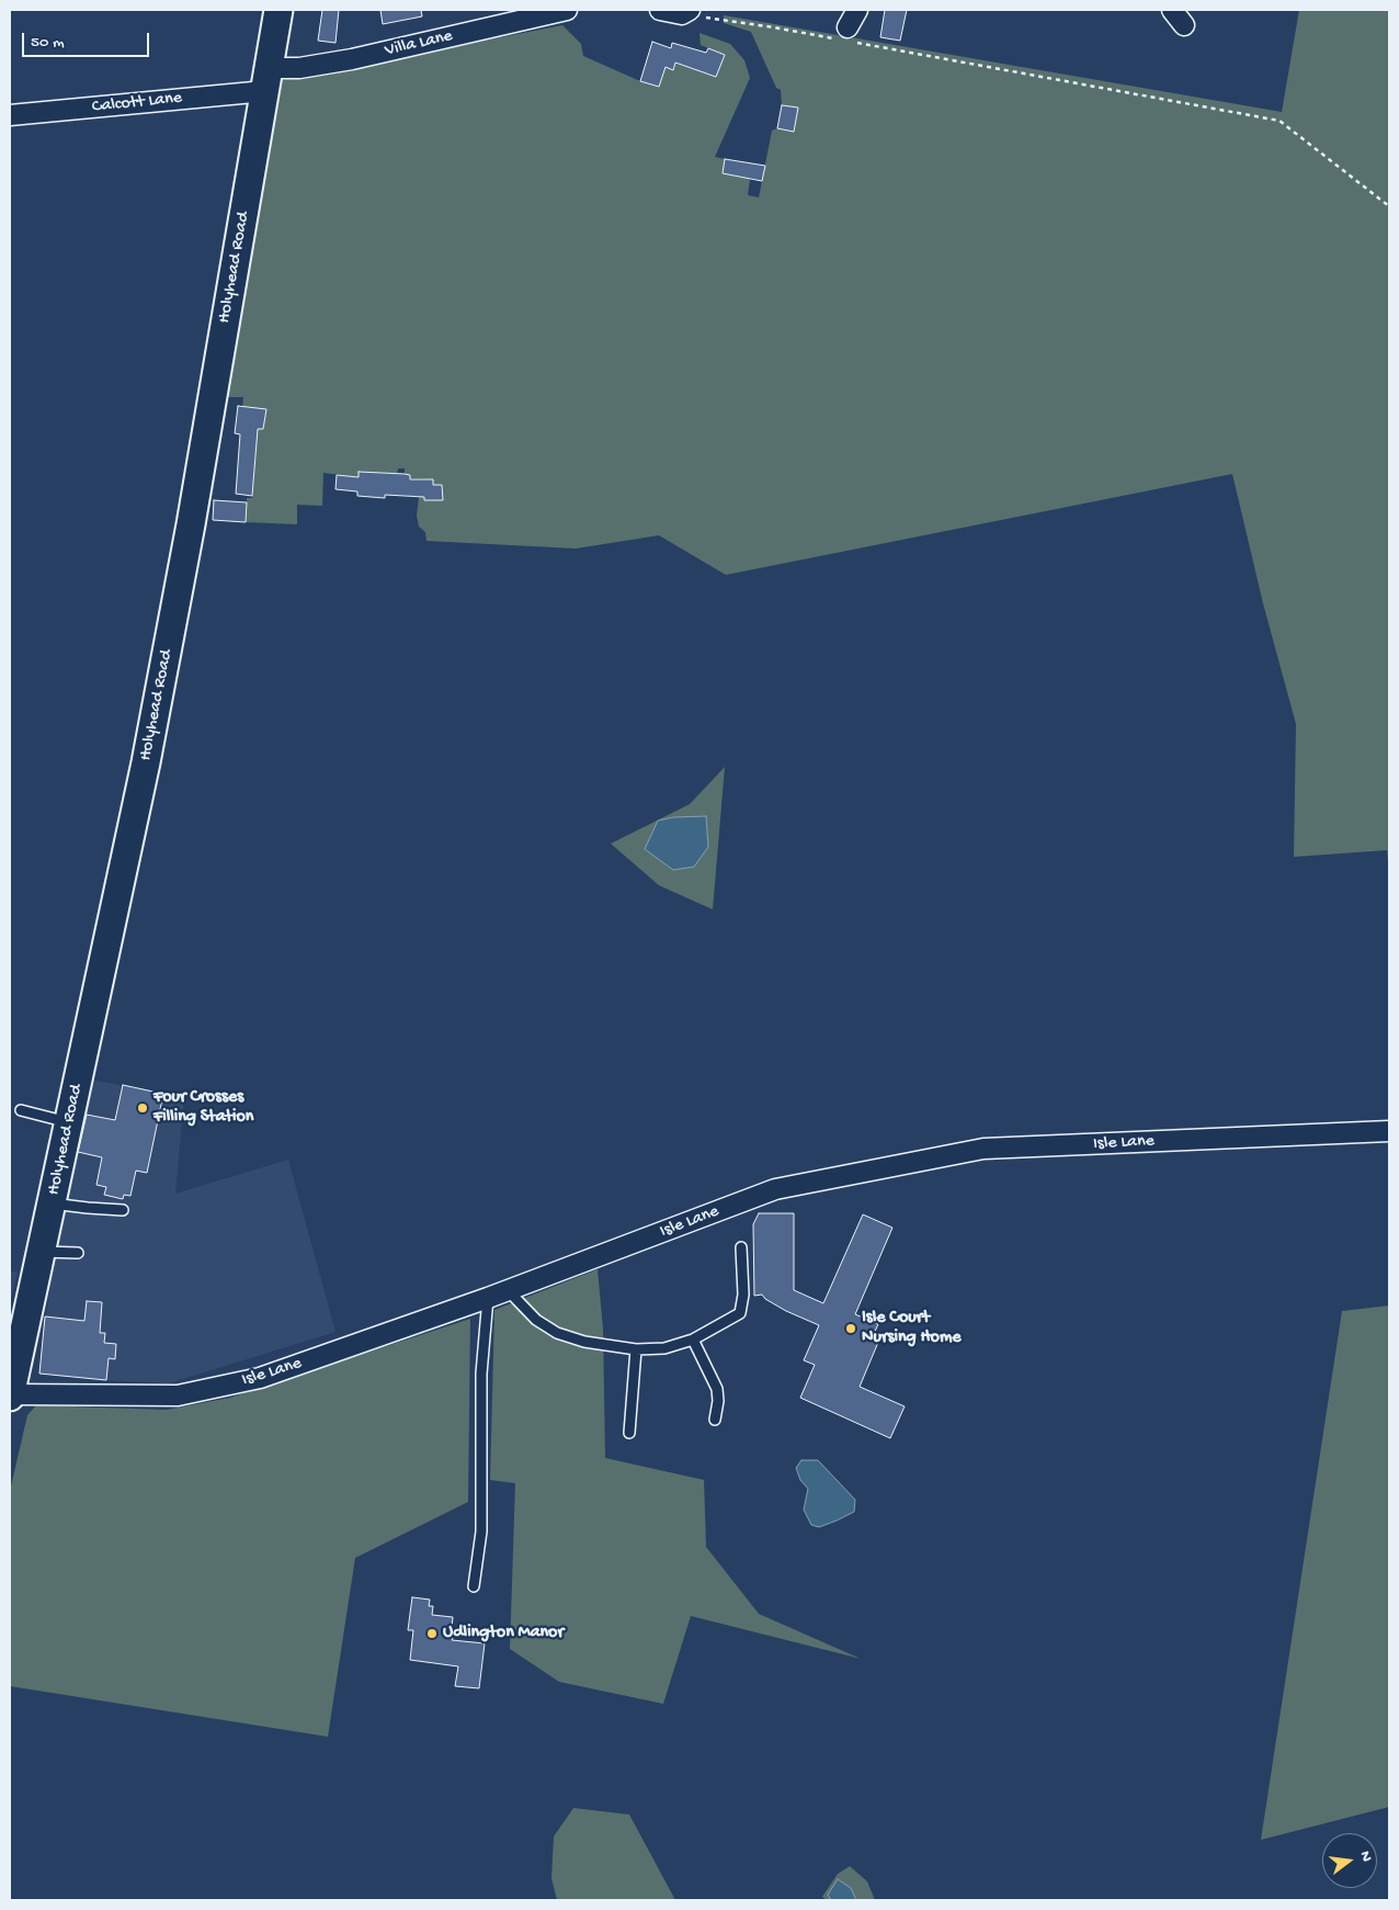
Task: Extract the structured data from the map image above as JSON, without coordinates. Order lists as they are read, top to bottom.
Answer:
{
  "streets": {
    "main road": ["Holyhead Road"],
    "street": ["Villa Lane", "Calcott Lane", "Isle Lane"]
  },
  "crossings": [
    ["Villa Lane", "Calcott Lane"],
    ["Villa Lane", "Holyhead Road"],
    ["Calcott Lane", "Holyhead Road"],
    ["Holyhead Road", "Isle Lane"]
  ],
  "places": ["Four Crosses Filling Station", "Isle Court Nursing Home", "Udlington Manor"],
  "scale_bar": "50 m",
  "north": "right"
}
